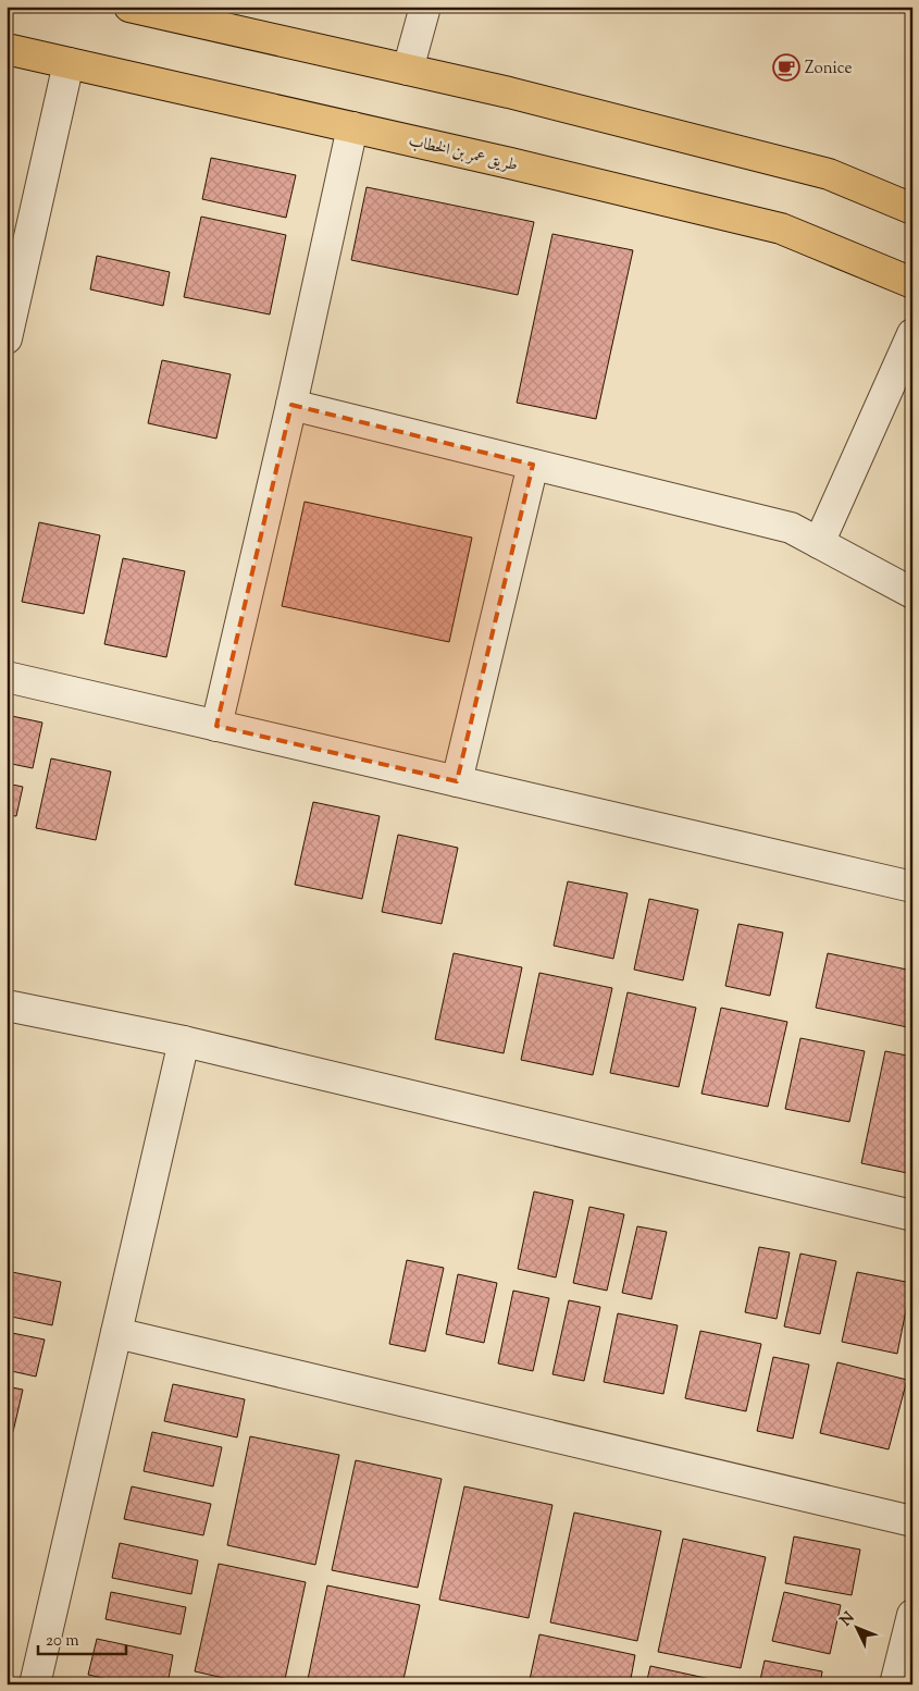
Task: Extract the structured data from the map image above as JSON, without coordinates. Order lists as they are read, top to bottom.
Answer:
{
  "streets": {
    "main road": ["طريق عمر بن الخطاب"]
  },
  "places": {
    "cafe": ["Zonice"]
  },
  "scale_bar": "20 m",
  "north": "top left"
}
